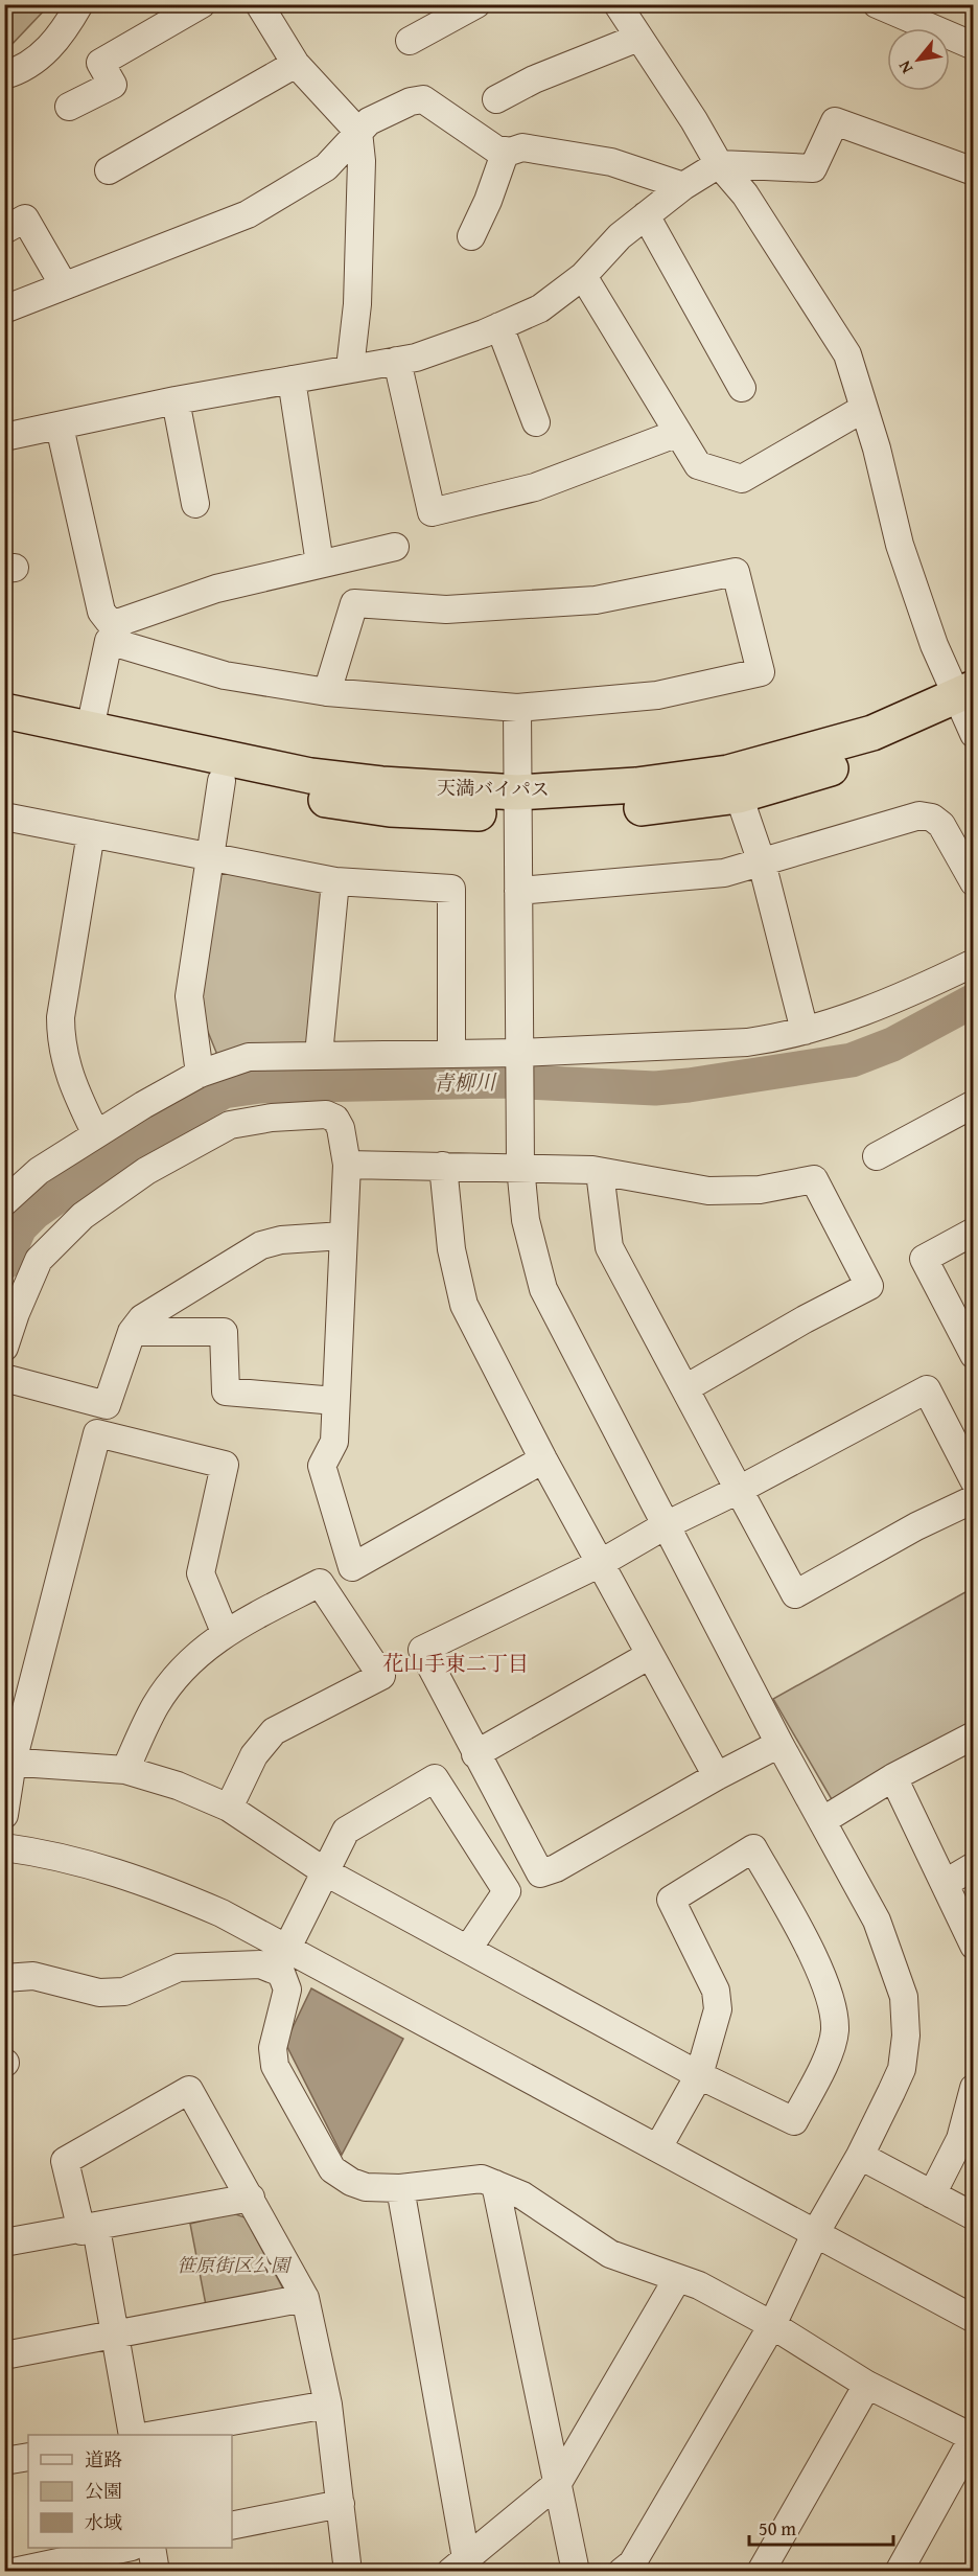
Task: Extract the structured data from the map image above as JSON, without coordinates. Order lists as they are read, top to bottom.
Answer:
{
  "streets": {
    "highway": ["天満バイパス"]
  },
  "districts": ["花山手東二丁目"],
  "water": ["青柳川"],
  "parks": ["笹原街区公園"],
  "legend": ["道路", "公園", "水域"],
  "scale_bar": "50 m",
  "north": "bottom left"
}
